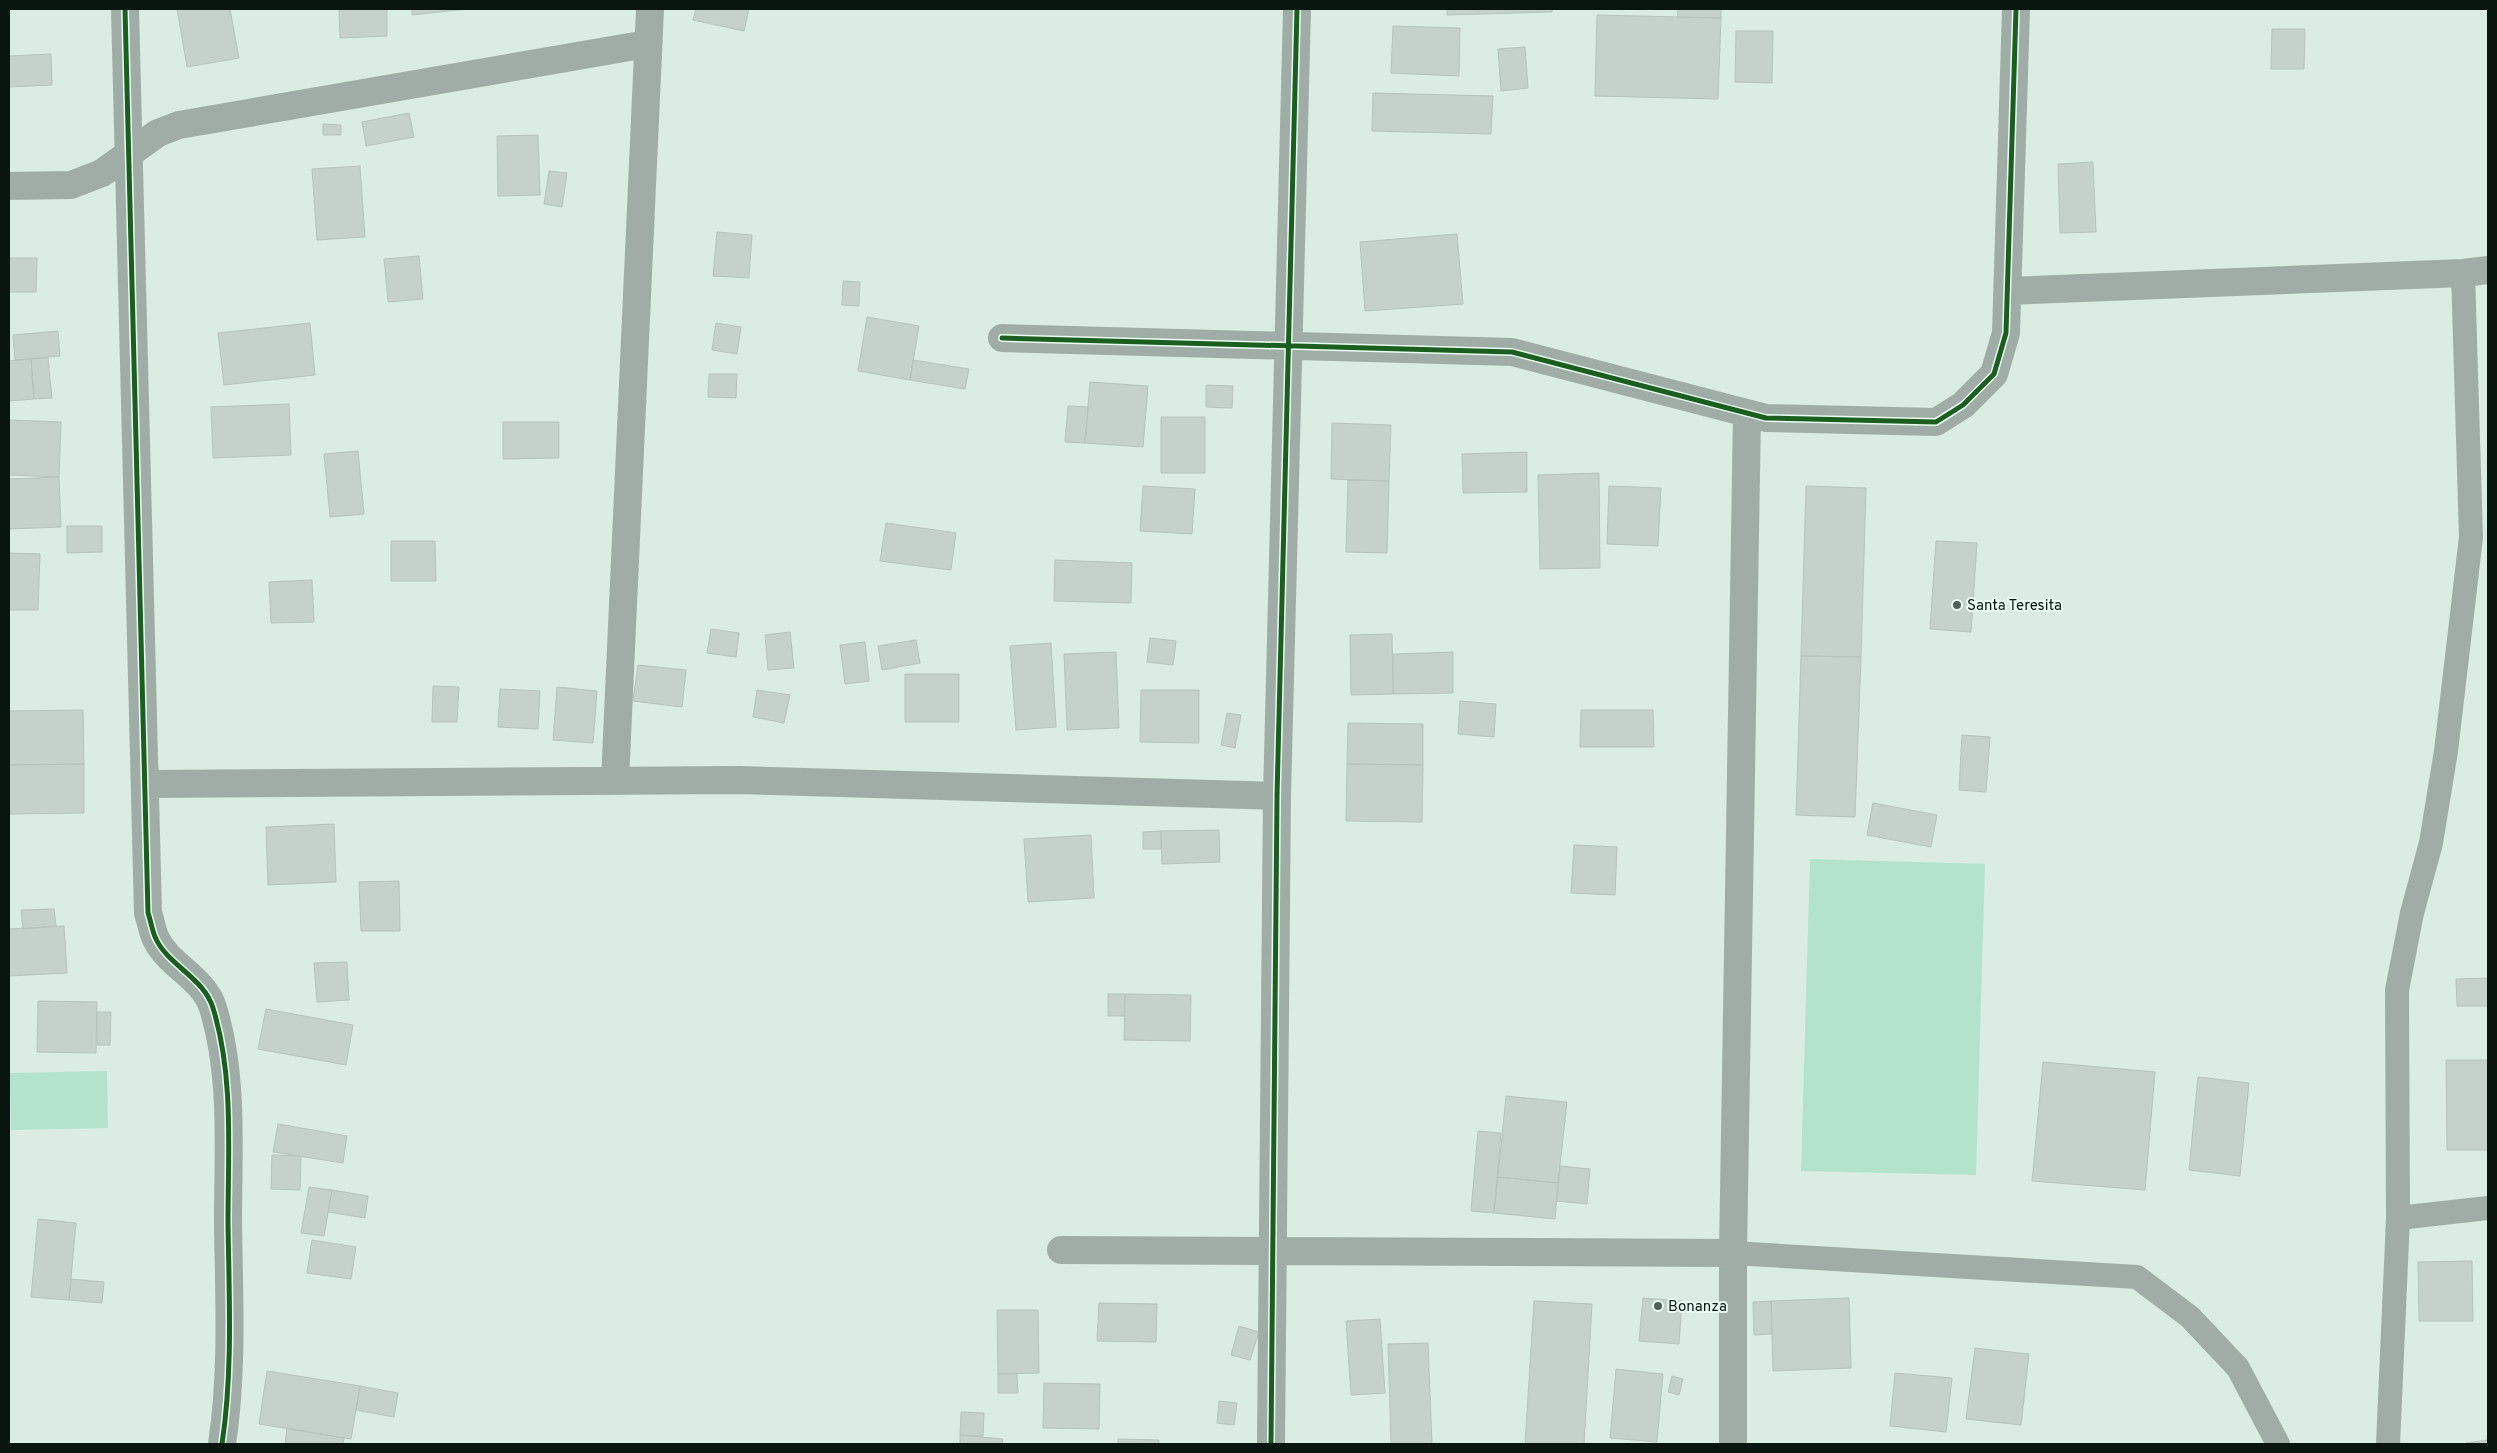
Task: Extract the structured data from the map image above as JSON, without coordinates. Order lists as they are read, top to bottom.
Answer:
{
  "places": ["Santa Teresita", "Bonanza"]
}
